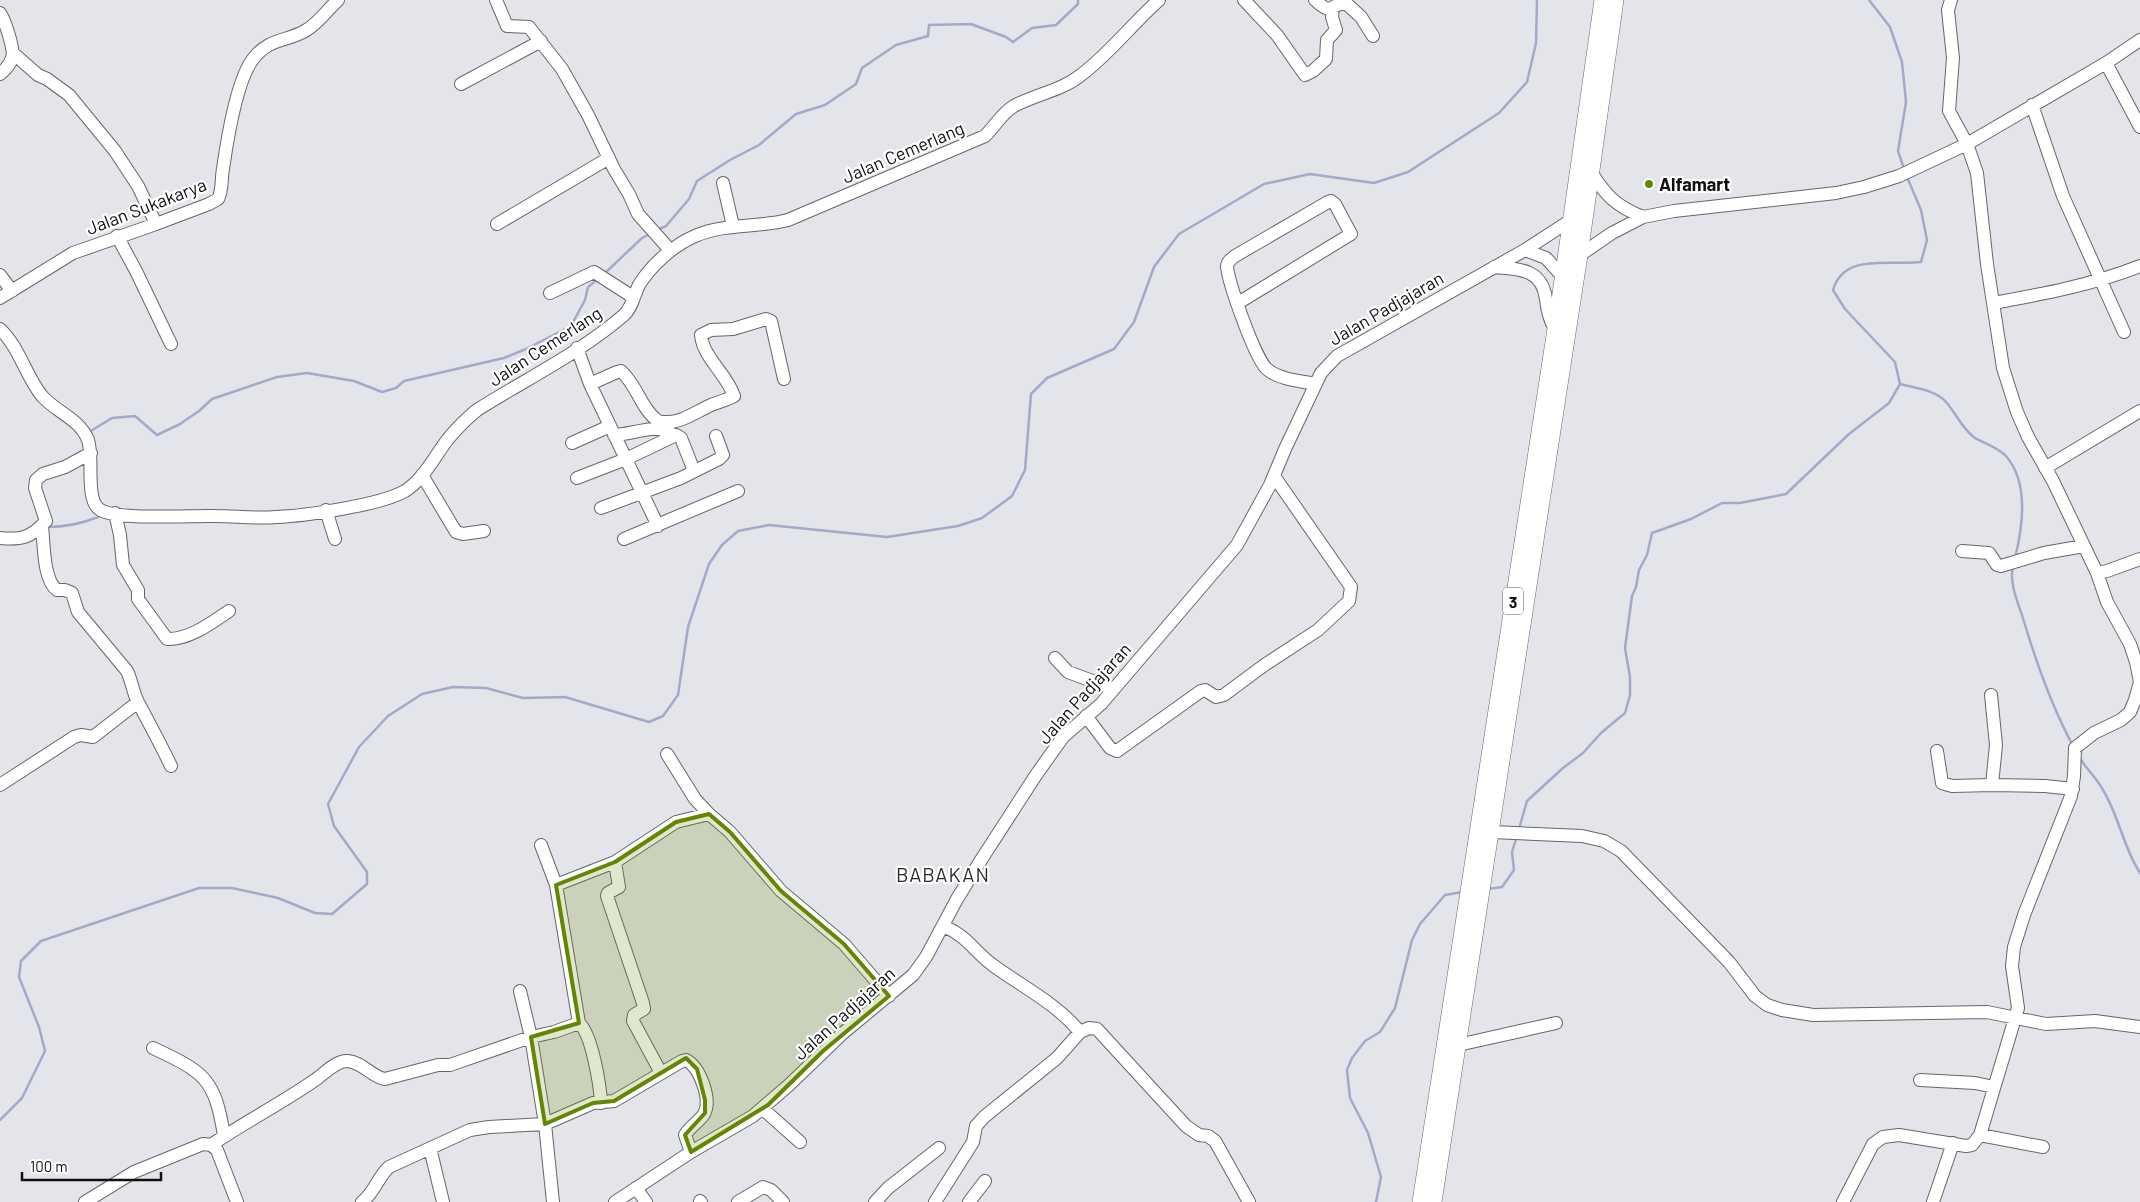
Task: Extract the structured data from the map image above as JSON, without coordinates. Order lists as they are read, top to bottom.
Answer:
{
  "streets": {
    "main road": ["3"],
    "street": ["Jalan Cemerlang", "Jalan Sukakarya", "Jalan Padjajaran"]
  },
  "crossings": [
    ["Jalan Padjajaran", "3"]
  ],
  "districts": ["BABAKAN"],
  "places": ["Alfamart"],
  "scale_bar": "100 m"
}
